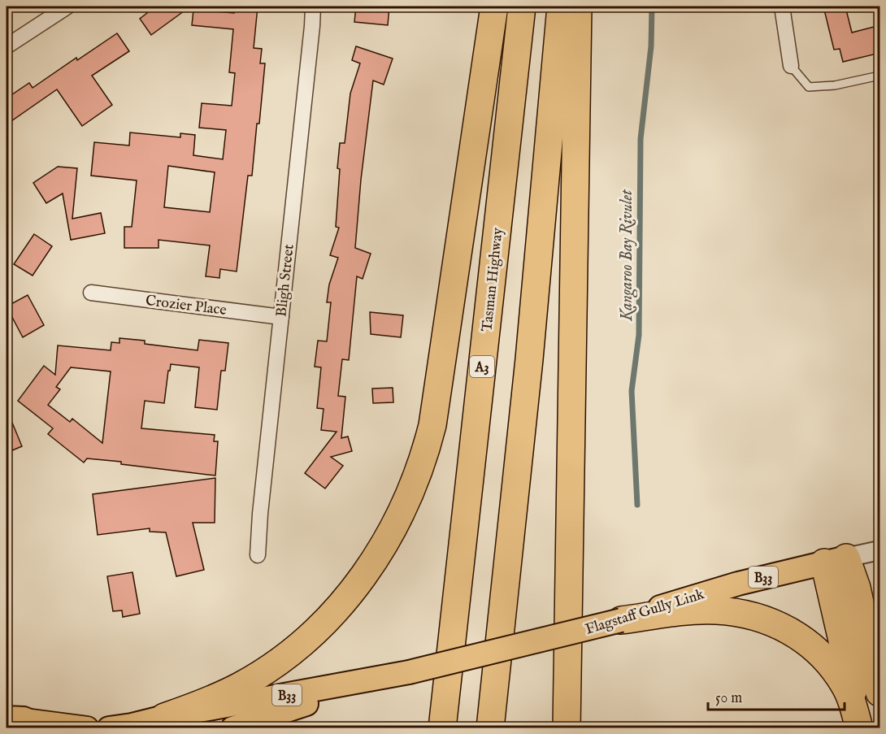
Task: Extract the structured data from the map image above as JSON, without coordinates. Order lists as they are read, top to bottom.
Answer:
{
  "streets": {
    "highway": ["Tasman Highway", "A3"],
    "main road": ["B33", "Flagstaff Gully Link"],
    "street": ["Bligh Street", "Crozier Place"]
  },
  "crossings": [
    ["Bligh Street", "Crozier Place"]
  ],
  "water": ["Kangaroo Bay Rivulet"],
  "scale_bar": "50 m"
}
